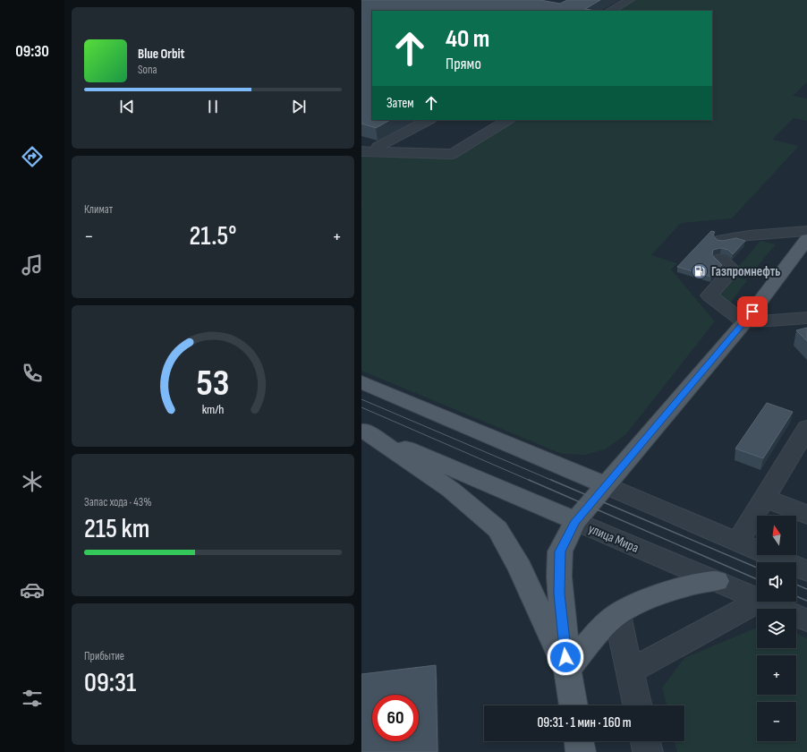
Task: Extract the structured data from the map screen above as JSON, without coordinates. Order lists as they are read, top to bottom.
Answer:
{
  "streets": {
    "main road": ["улица Мира"]
  },
  "places": {
    "fuel station": ["Газпромнефть"]
  },
  "north": "top",
  "page": {
    "tabs": "09:30",
    "turn": ["40 m", "Прямо"],
    "song": ["Blue Orbit", "Sona"],
    "then": "Затем",
    "tile": [
      "Климат",
      ["Запас хода · 43%", "215 km"],
      ["Прибытие", "09:31"]
    ],
    "heat": ["−", "21.5°", "+"],
    "map_buttons": ["+", "−"],
    "limit": "60",
    "trip": "09:31 · 1 мин · 160 m",
    "gauge": ["53", "km/h"]
  }
}
